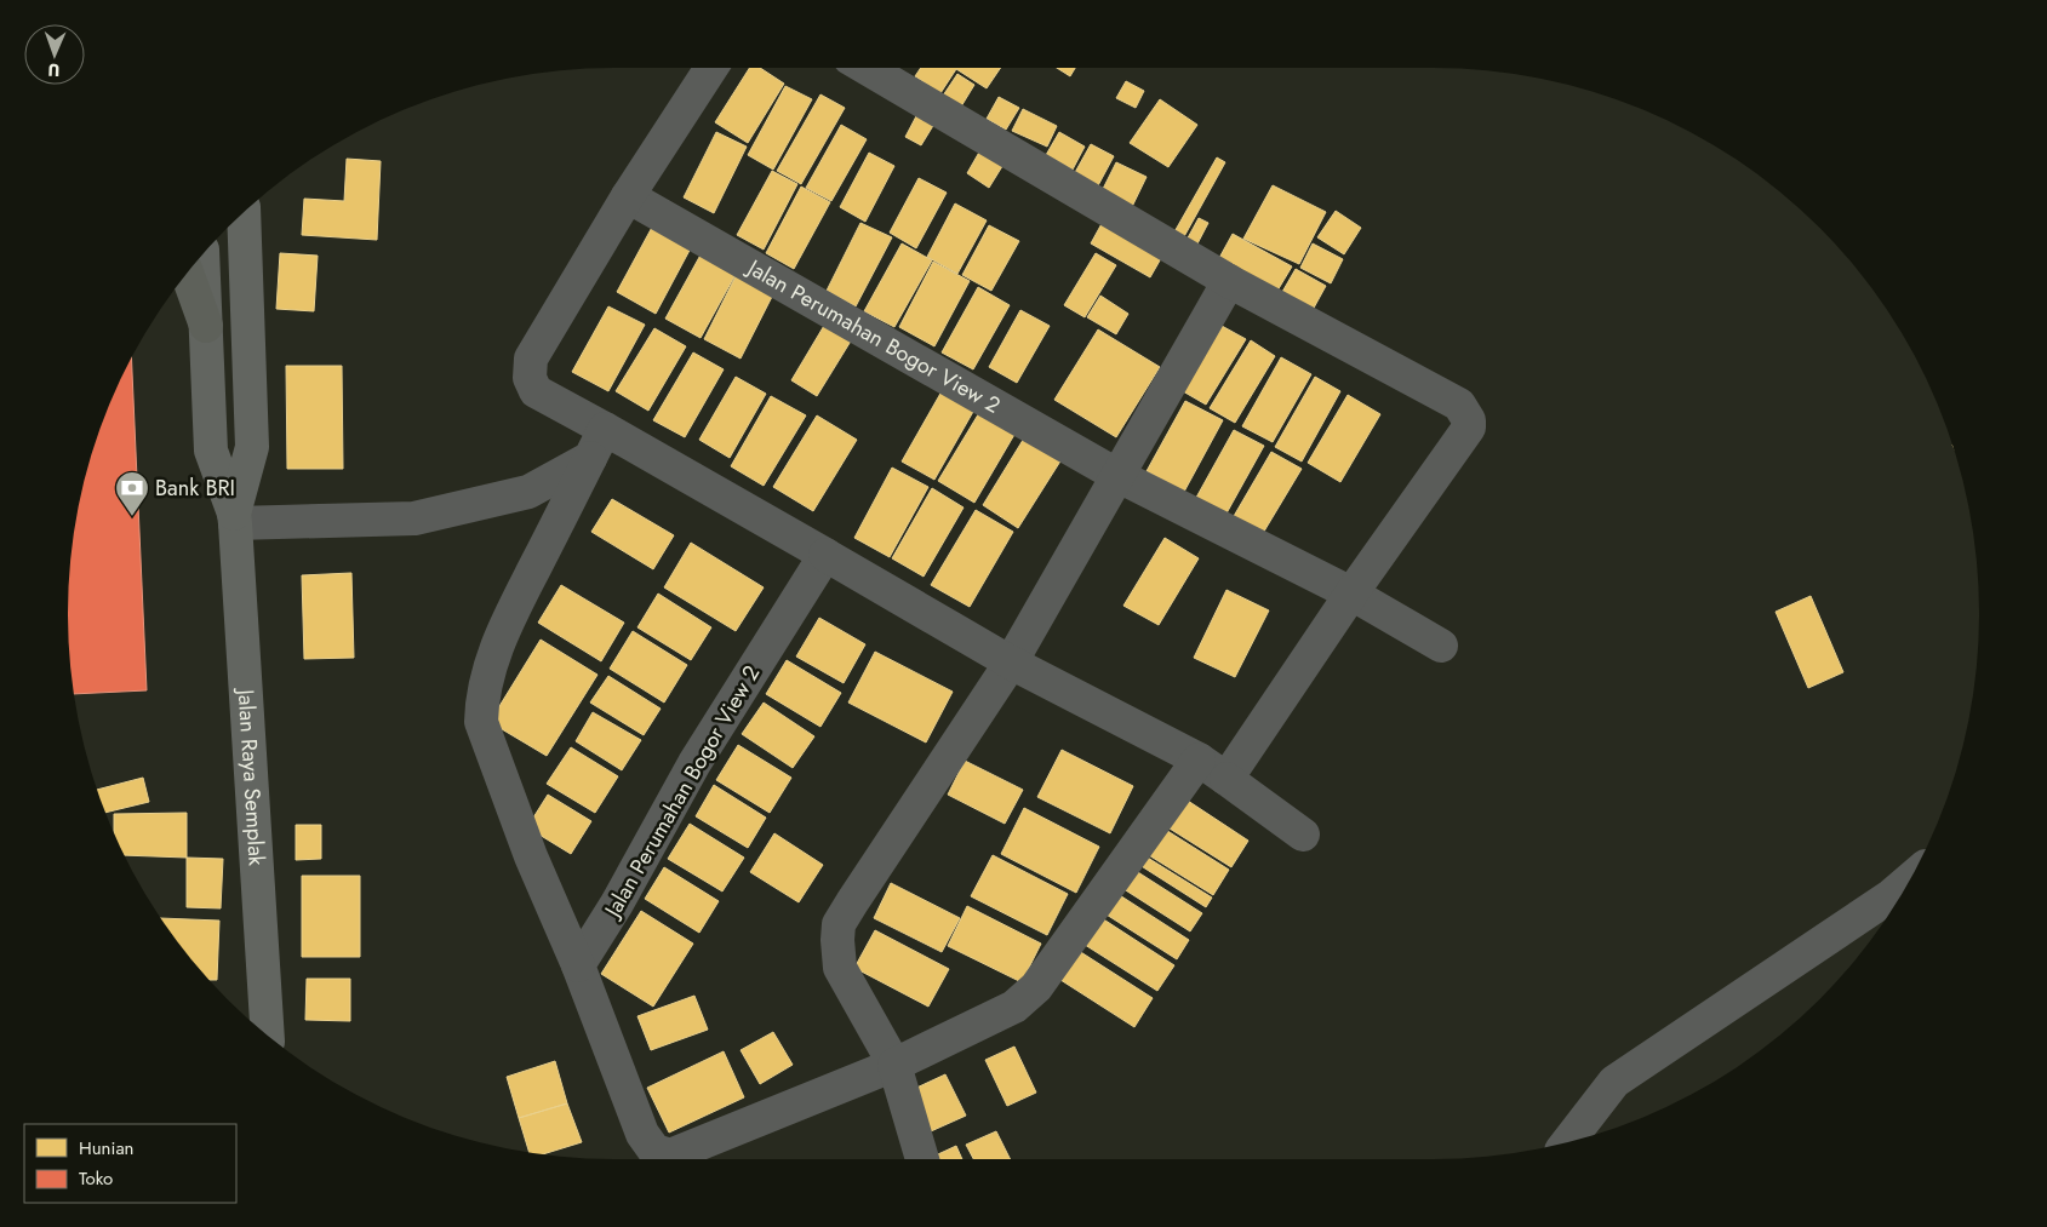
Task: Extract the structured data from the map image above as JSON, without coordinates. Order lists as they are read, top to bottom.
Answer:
{
  "streets": {
    "main road": ["Jalan Raya Semplak"],
    "street": ["Jalan Perumahan Bogor View 2"]
  },
  "places": {
    "bank": ["Bank BRI"]
  },
  "legend": ["Hunian", "Toko"],
  "north": "bottom"
}
